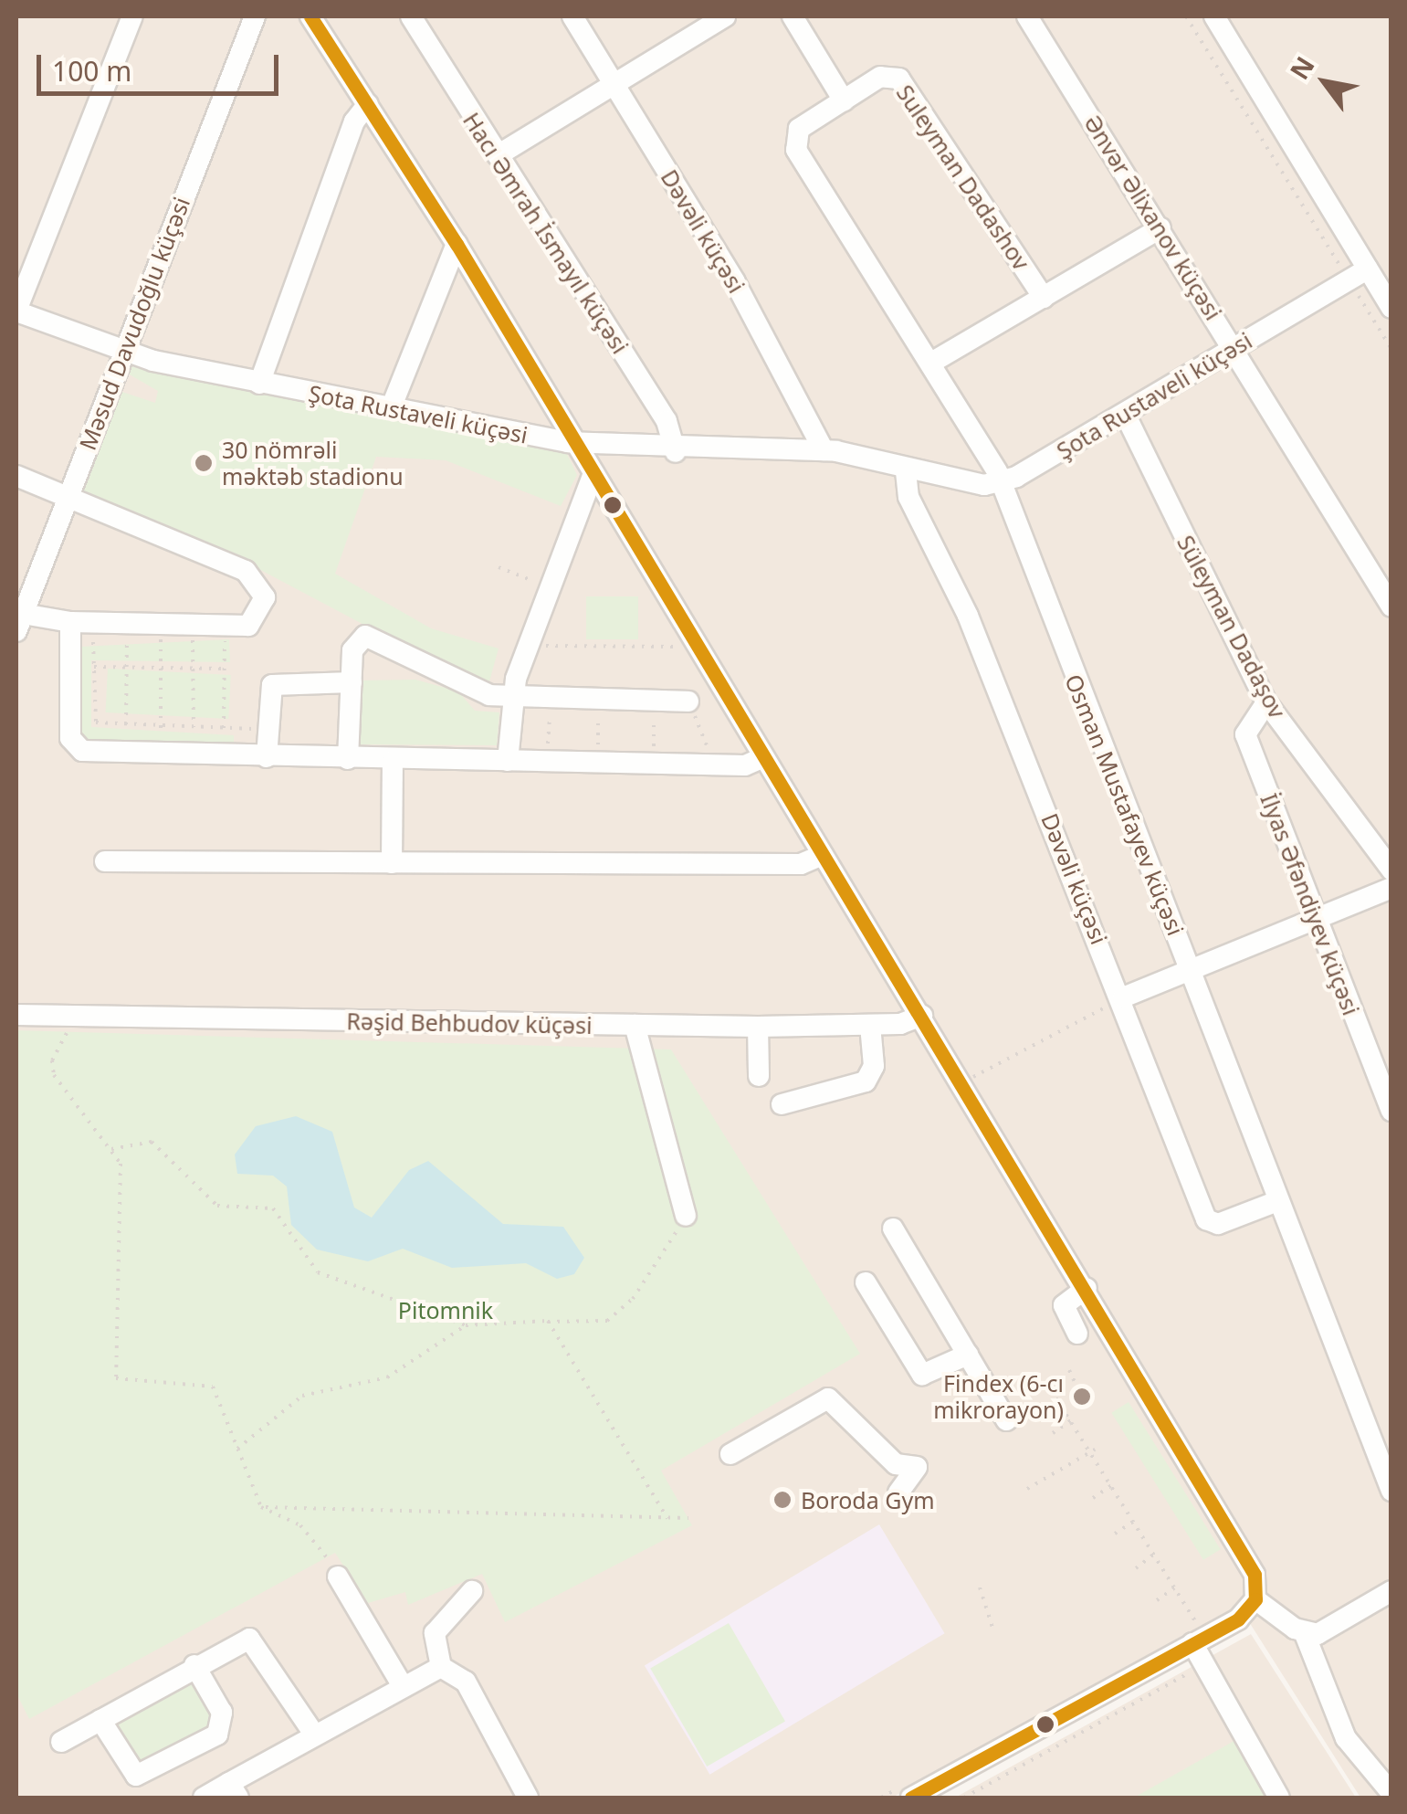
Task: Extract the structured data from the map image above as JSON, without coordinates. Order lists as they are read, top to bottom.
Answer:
{
  "streets": {
    "street": [
      "Suleyman Dadashov",
      "Ənvər Əlixanov küçəsi",
      "Dəvəli küçəsi",
      "Hacı Əmrah İsmayıl küçəsi",
      "Məsud Davudoğlu küçəsi",
      "Şota Rustaveli küçəsi",
      "Süleyman Dadaşov",
      "Osman Mustafayev küçəsi",
      "İlyas Əfəndiyev küçəsi",
      "Rəşid Behbudov küçəsi"
    ]
  },
  "crossings": [
    ["Suleyman Dadashov", "Osman Mustafayev küçəsi"],
    ["Ənvər Əlixanov küçəsi", "Şota Rustaveli küçəsi"],
    ["Dəvəli küçəsi", "Şota Rustaveli küçəsi"],
    ["Dəvəli küçəsi", "Osman Mustafayev küçəsi"],
    ["Hacı Əmrah İsmayıl küçəsi", "Şota Rustaveli küçəsi"],
    ["Məsud Davudoğlu küçəsi", "Şota Rustaveli küçəsi"],
    ["Şota Rustaveli küçəsi", "Süleyman Dadaşov"],
    ["Şota Rustaveli küçəsi", "Osman Mustafayev küçəsi"],
    ["Süleyman Dadaşov", "İlyas Əfəndiyev küçəsi"]
  ],
  "parks": ["Pitomnik"],
  "places": ["30 nömrəli məktəb stadionu", "Findex (6-cı mikrorayon)", "Boroda Gym"],
  "scale_bar": "100 m",
  "north": "top left"
}
